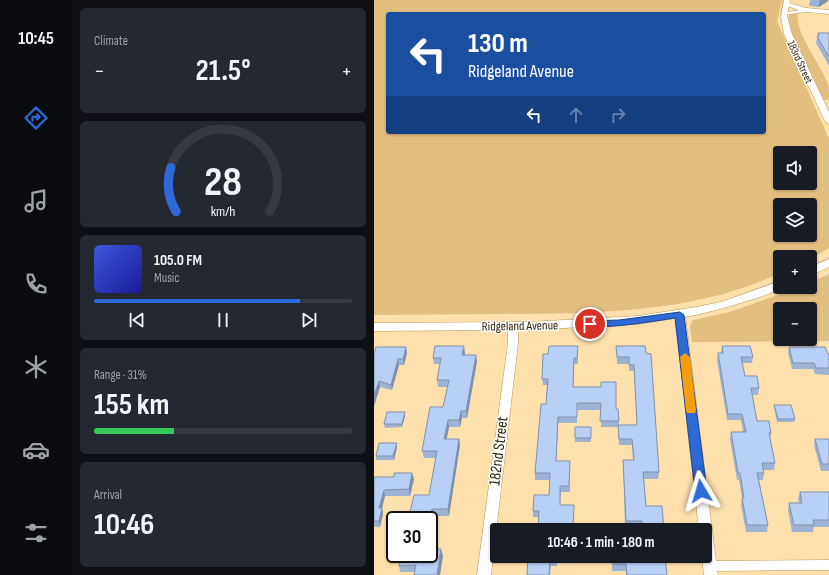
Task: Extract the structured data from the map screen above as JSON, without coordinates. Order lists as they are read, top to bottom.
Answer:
{
  "streets": {
    "street": ["183rd Street", "Ridgeland Avenue", "182nd Street"]
  },
  "crossings": [
    ["Ridgeland Avenue", "182nd Street"]
  ],
  "page": {
    "tabs": "10:45",
    "tile": [
      "Climate",
      ["Range · 31%", "155 km"],
      ["Arrival", "10:46"]
    ],
    "turn": ["130 m", "Ridgeland Avenue"],
    "heat": ["−", "21.5°", "+"],
    "map_buttons": ["+", "−"],
    "song": ["105.0 FM", "Music"],
    "limit": "30",
    "trip": "10:46 · 1 min · 180 m",
    "gauge": ["28", "km/h"]
  }
}
